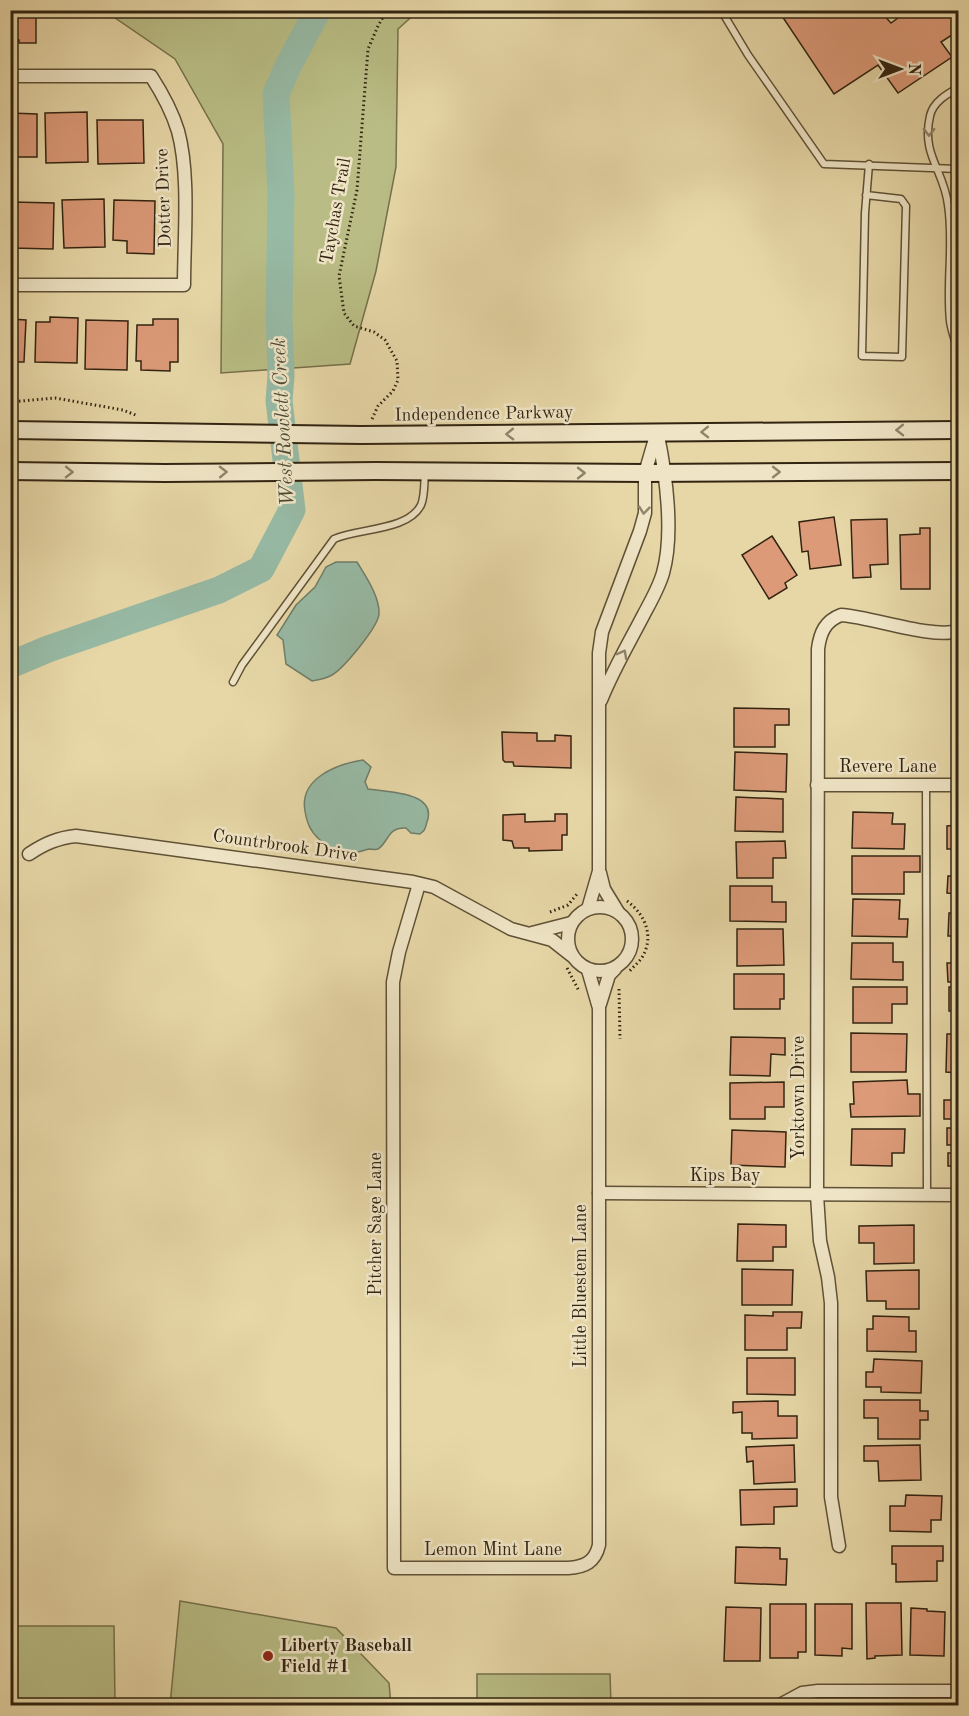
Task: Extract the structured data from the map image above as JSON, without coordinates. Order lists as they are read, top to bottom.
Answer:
{
  "streets": {
    "main road": ["Independence Parkway"],
    "street": [
      "Dotter Drive",
      "Revere Lane",
      "Countrbrook Drive",
      "Yorktown Drive",
      "Kips Bay",
      "Pitcher Sage Lane",
      "Little Bluestem Lane",
      "Lemon Mint Lane"
    ],
    "path": ["Taychas Trail"]
  },
  "crossings": [
    ["Revere Lane", "Yorktown Drive"],
    ["Countrbrook Drive", "Pitcher Sage Lane"],
    ["Countrbrook Drive", "Little Bluestem Lane"],
    ["Yorktown Drive", "Kips Bay"],
    ["Kips Bay", "Little Bluestem Lane"],
    ["Pitcher Sage Lane", "Lemon Mint Lane"],
    ["Little Bluestem Lane", "Lemon Mint Lane"]
  ],
  "water": ["West Rowlett Creek"],
  "places": ["Liberty Baseball Field #1"],
  "north": "right"
}
